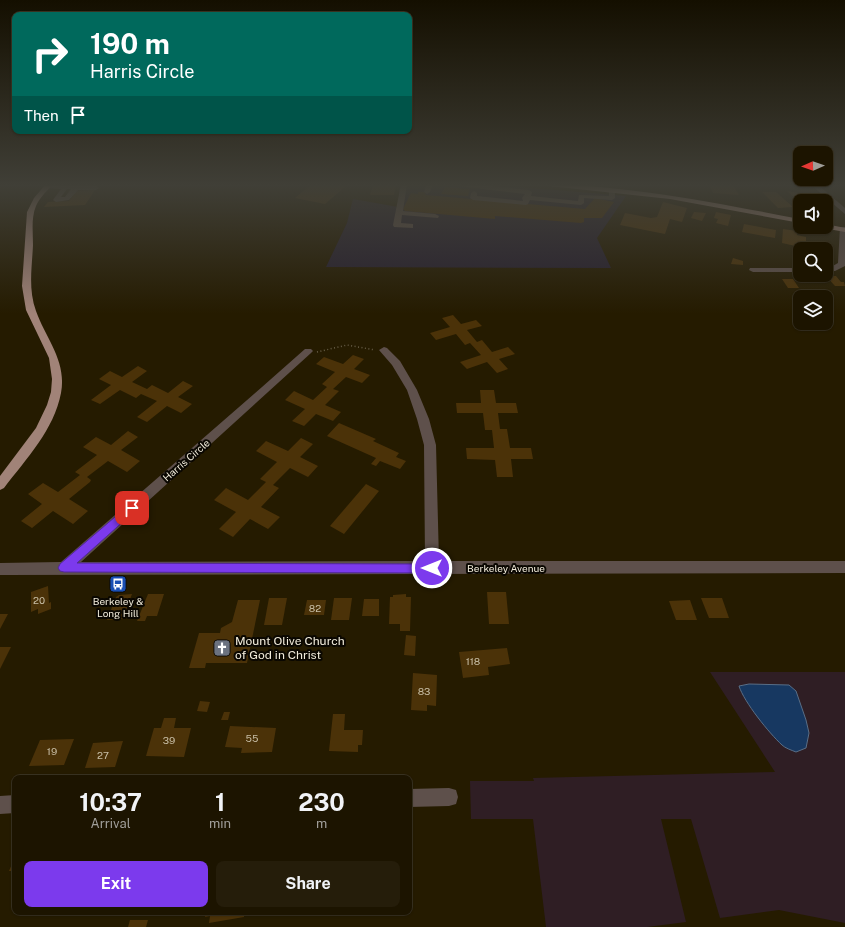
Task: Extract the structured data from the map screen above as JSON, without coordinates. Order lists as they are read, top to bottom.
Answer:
{
  "streets": {
    "street": ["Harris Circle", "Berkeley Avenue"]
  },
  "crossings": [
    ["Harris Circle", "Berkeley Avenue"]
  ],
  "places": {
    "bus stop": ["Berkeley & Long Hill"],
    "church": ["Mount Olive Church of God in Christ"]
  },
  "house_numbers": [
    "20",
    "82",
    "118",
    "83",
    "55",
    "39",
    "19",
    "27"
  ],
  "north": "left",
  "page": {
    "turn": ["190 m", "Harris Circle"],
    "then": "Then",
    "eta": [
      "10:37",
      "Arrival",
      "1",
      "min",
      "230",
      "m"
    ],
    "buttons": ["Exit", "Share"]
  }
}
